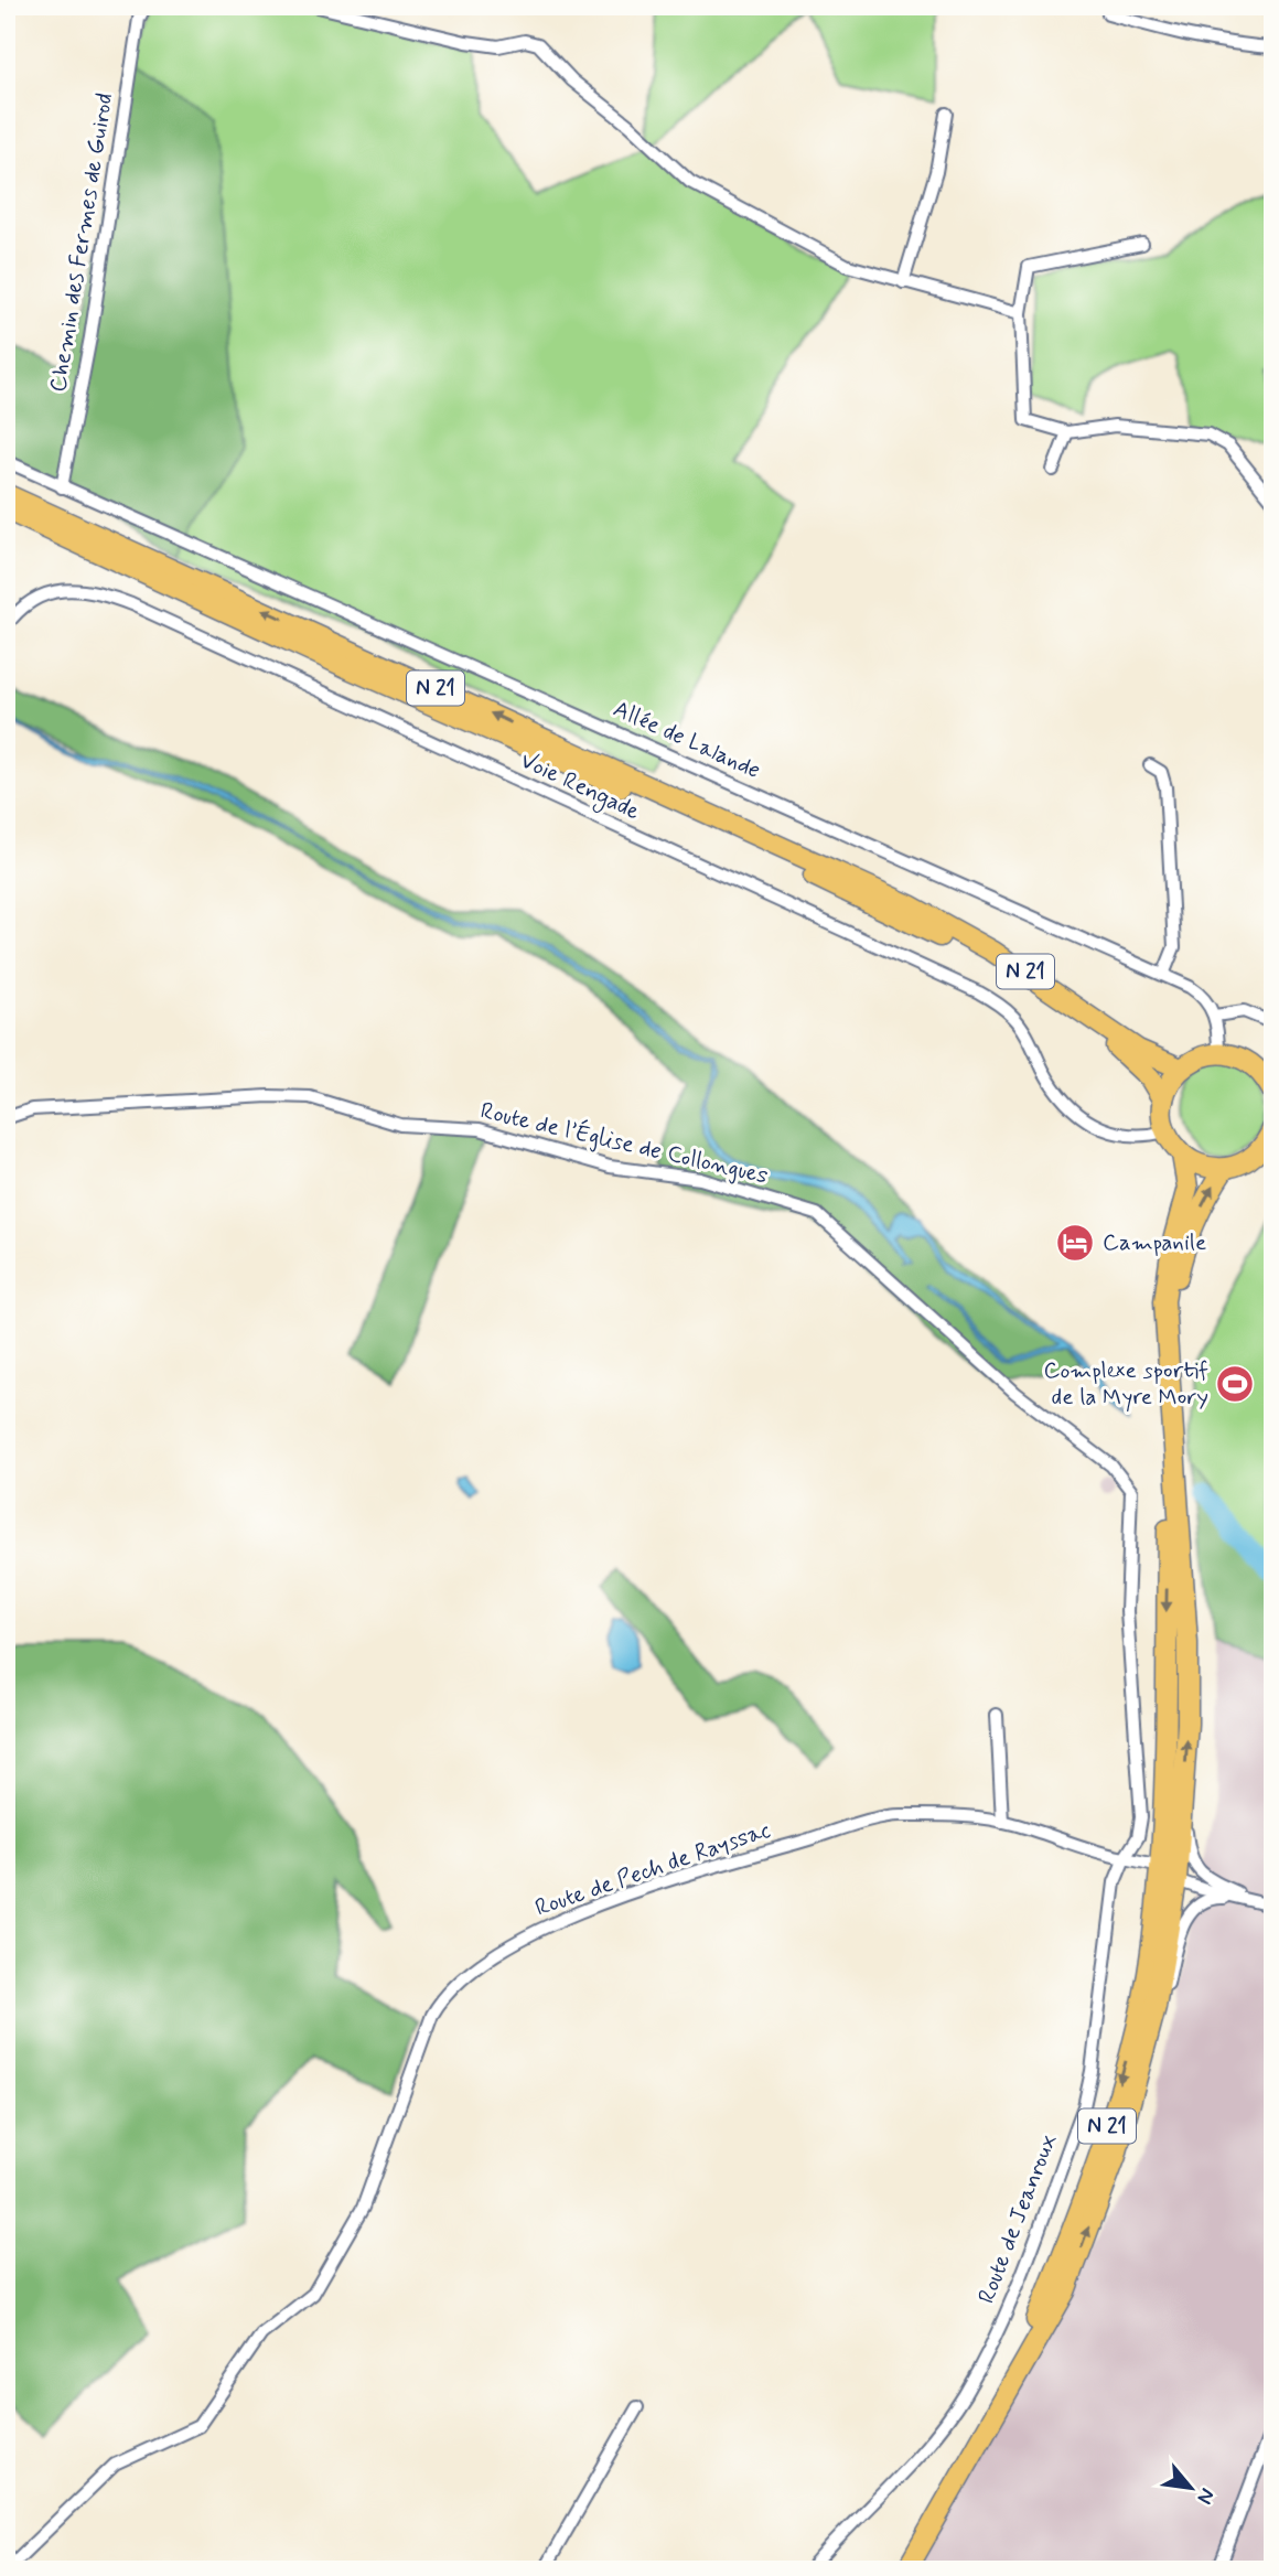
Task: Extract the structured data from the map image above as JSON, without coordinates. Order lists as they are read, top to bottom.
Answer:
{
  "streets": {
    "main road": ["N 21"],
    "street": [
      "Chemin des Fermes de Guirod",
      "Allée de Lalande",
      "Voie Rengade",
      "Route de l’Église de Collongues",
      "Route de Pech de Rayssac",
      "Route de Jeanroux"
    ]
  },
  "crossings": [
    ["Chemin des Fermes de Guirod", "Allée de Lalande"],
    ["Route de l’Église de Collongues", "Route de Jeanroux"],
    ["Route de Pech de Rayssac", "Route de Jeanroux"]
  ],
  "places": {
    "hotel": ["Campanile"],
    "sports": ["Complexe sportif de la Myre Mory"]
  },
  "north": "bottom right"
}
